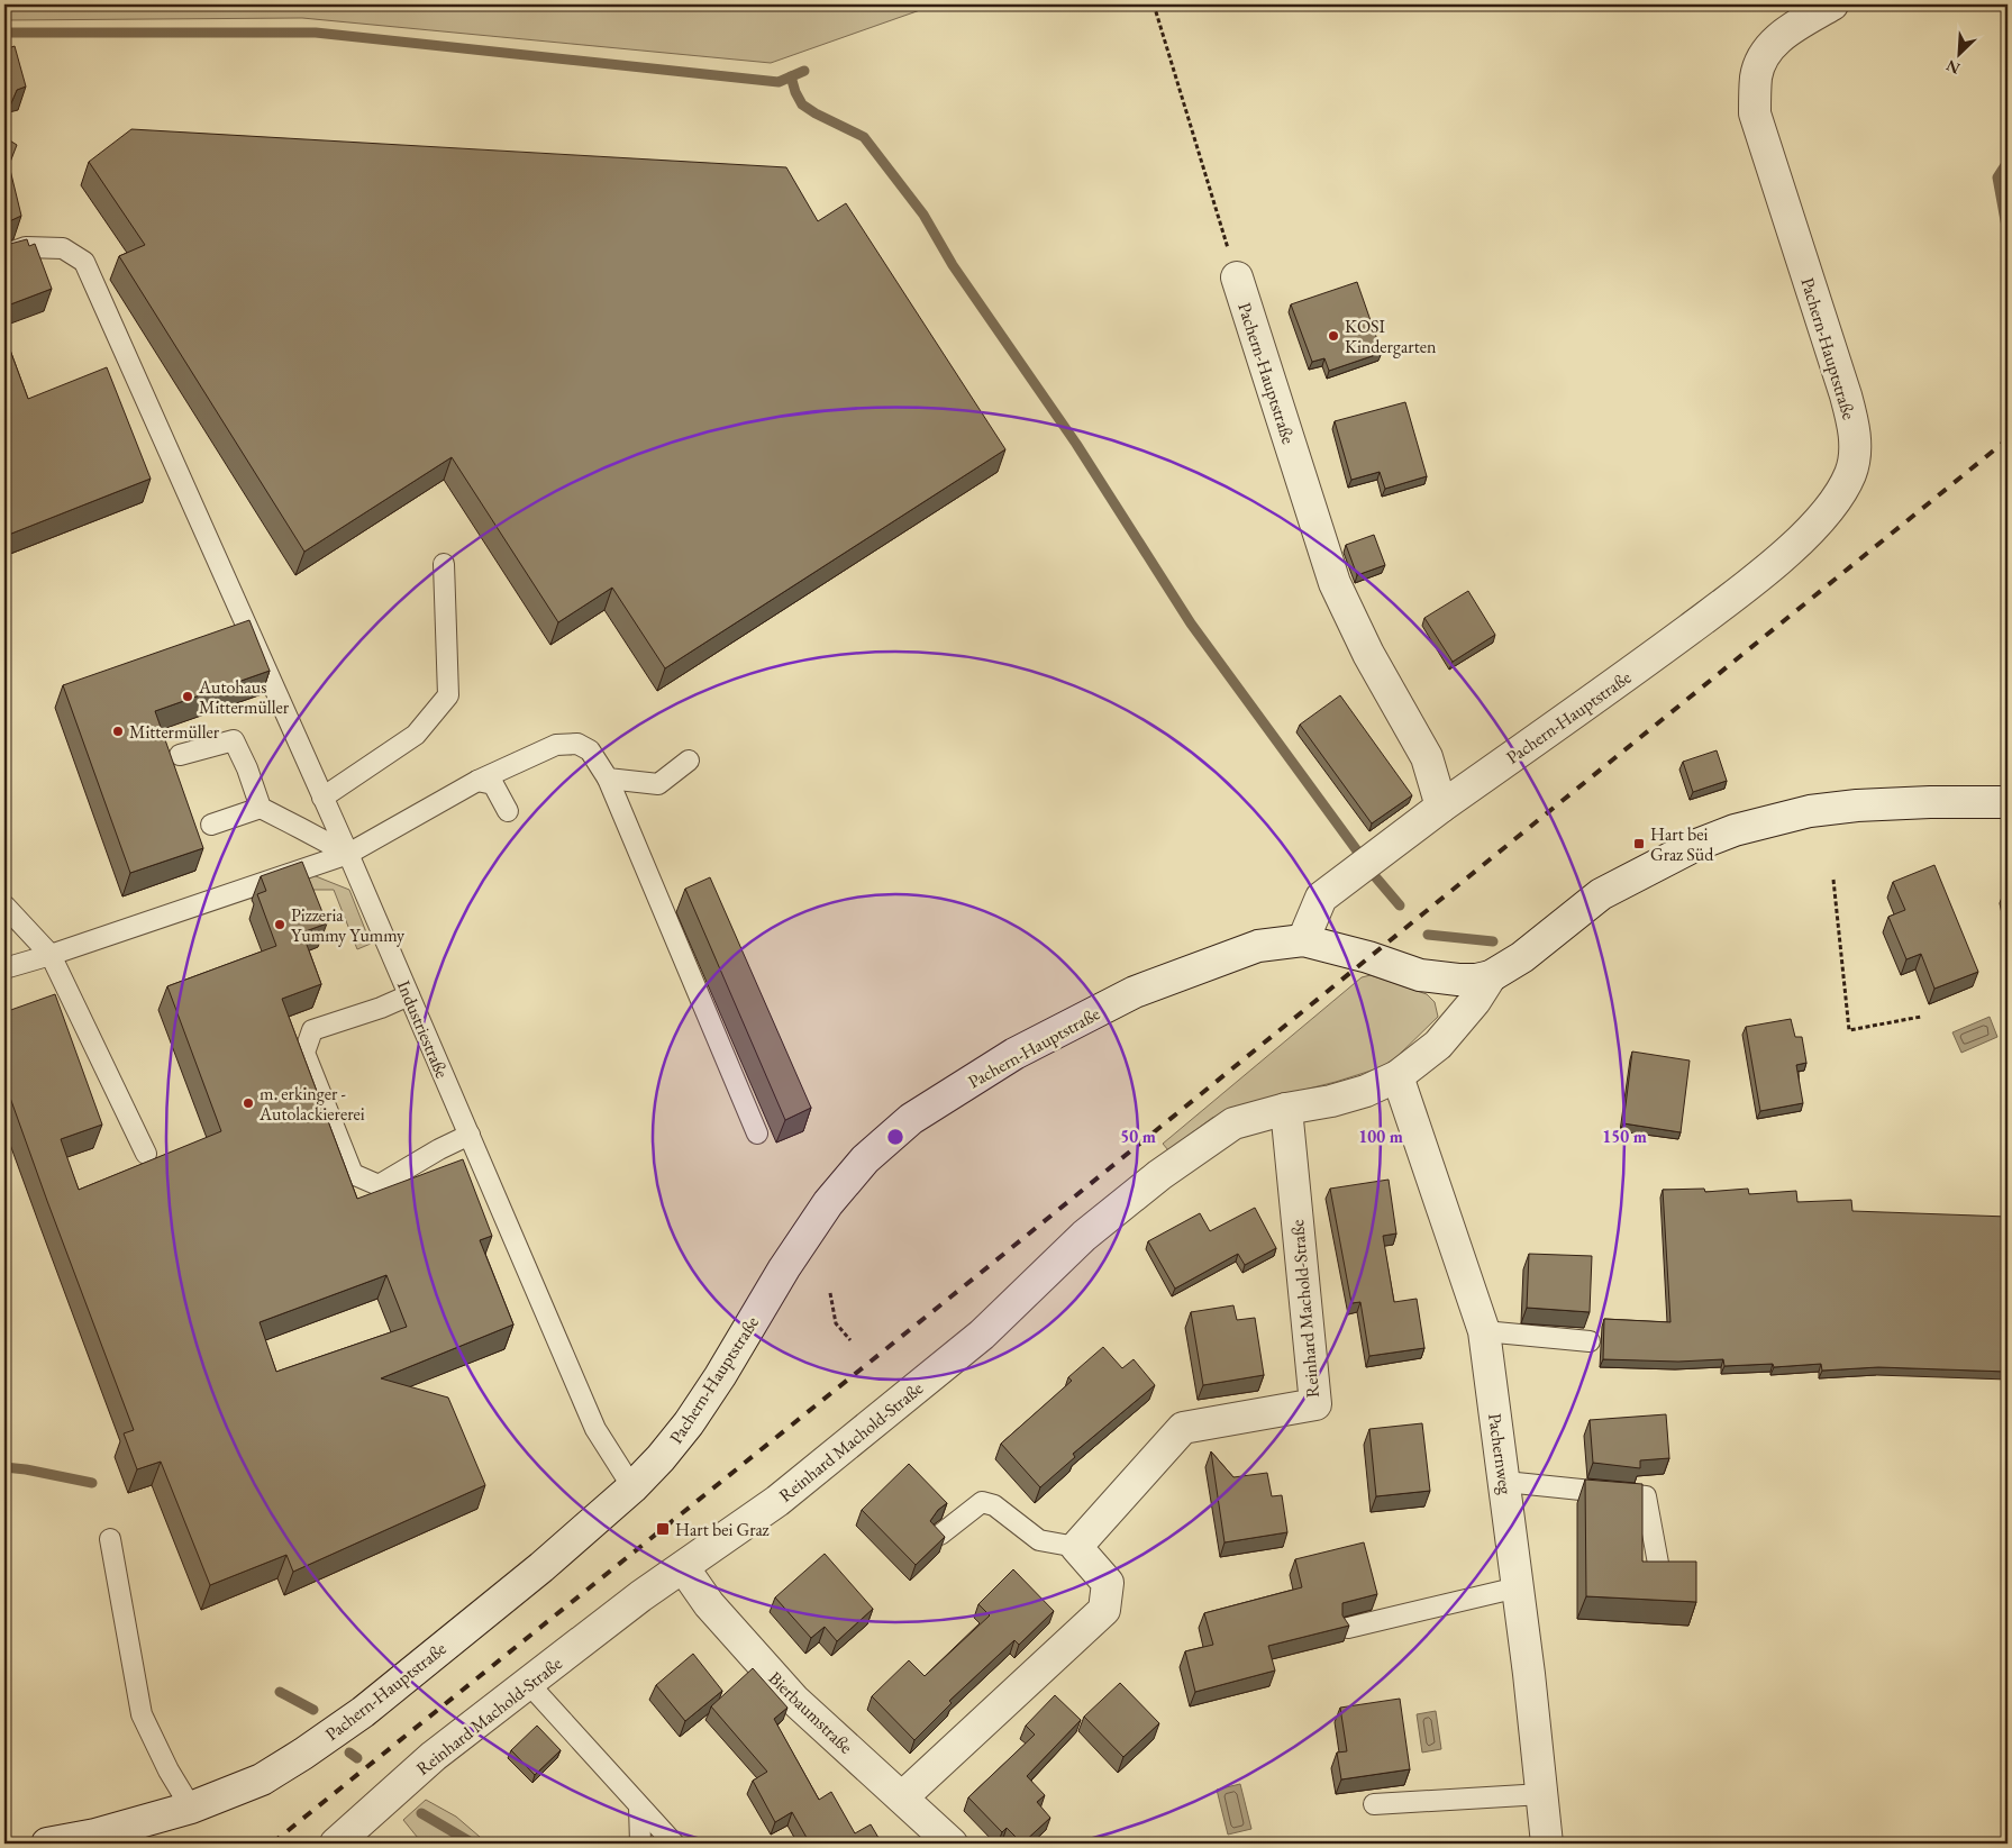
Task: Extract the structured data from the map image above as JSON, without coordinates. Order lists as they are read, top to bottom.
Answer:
{
  "streets": {
    "street": [
      "Pachern-Hauptstraße",
      "Reinhard Machold-Straße",
      "Pachernweg",
      "Bierbaumstraße"
    ],
    "lane": ["Industriestraße"]
  },
  "crossings": [
    ["Pachern-Hauptstraße", "Industriestraße"],
    ["Pachern-Hauptstraße", "Reinhard Machold-Straße"],
    ["Reinhard Machold-Straße", "Pachernweg"],
    ["Reinhard Machold-Straße", "Bierbaumstraße"]
  ],
  "places": {
    "other": [
      "KOSI Kindergarten",
      "Autohaus Mittermüller",
      "Mittermüller",
      "Pizzeria Yummy Yummy",
      "m. erkinger - Autolackiererei"
    ],
    "transit": ["Hart bei Graz Süd", "Hart bei Graz"]
  },
  "north": "bottom left",
  "rings": ["50 m", "100 m", "150 m"]
}
